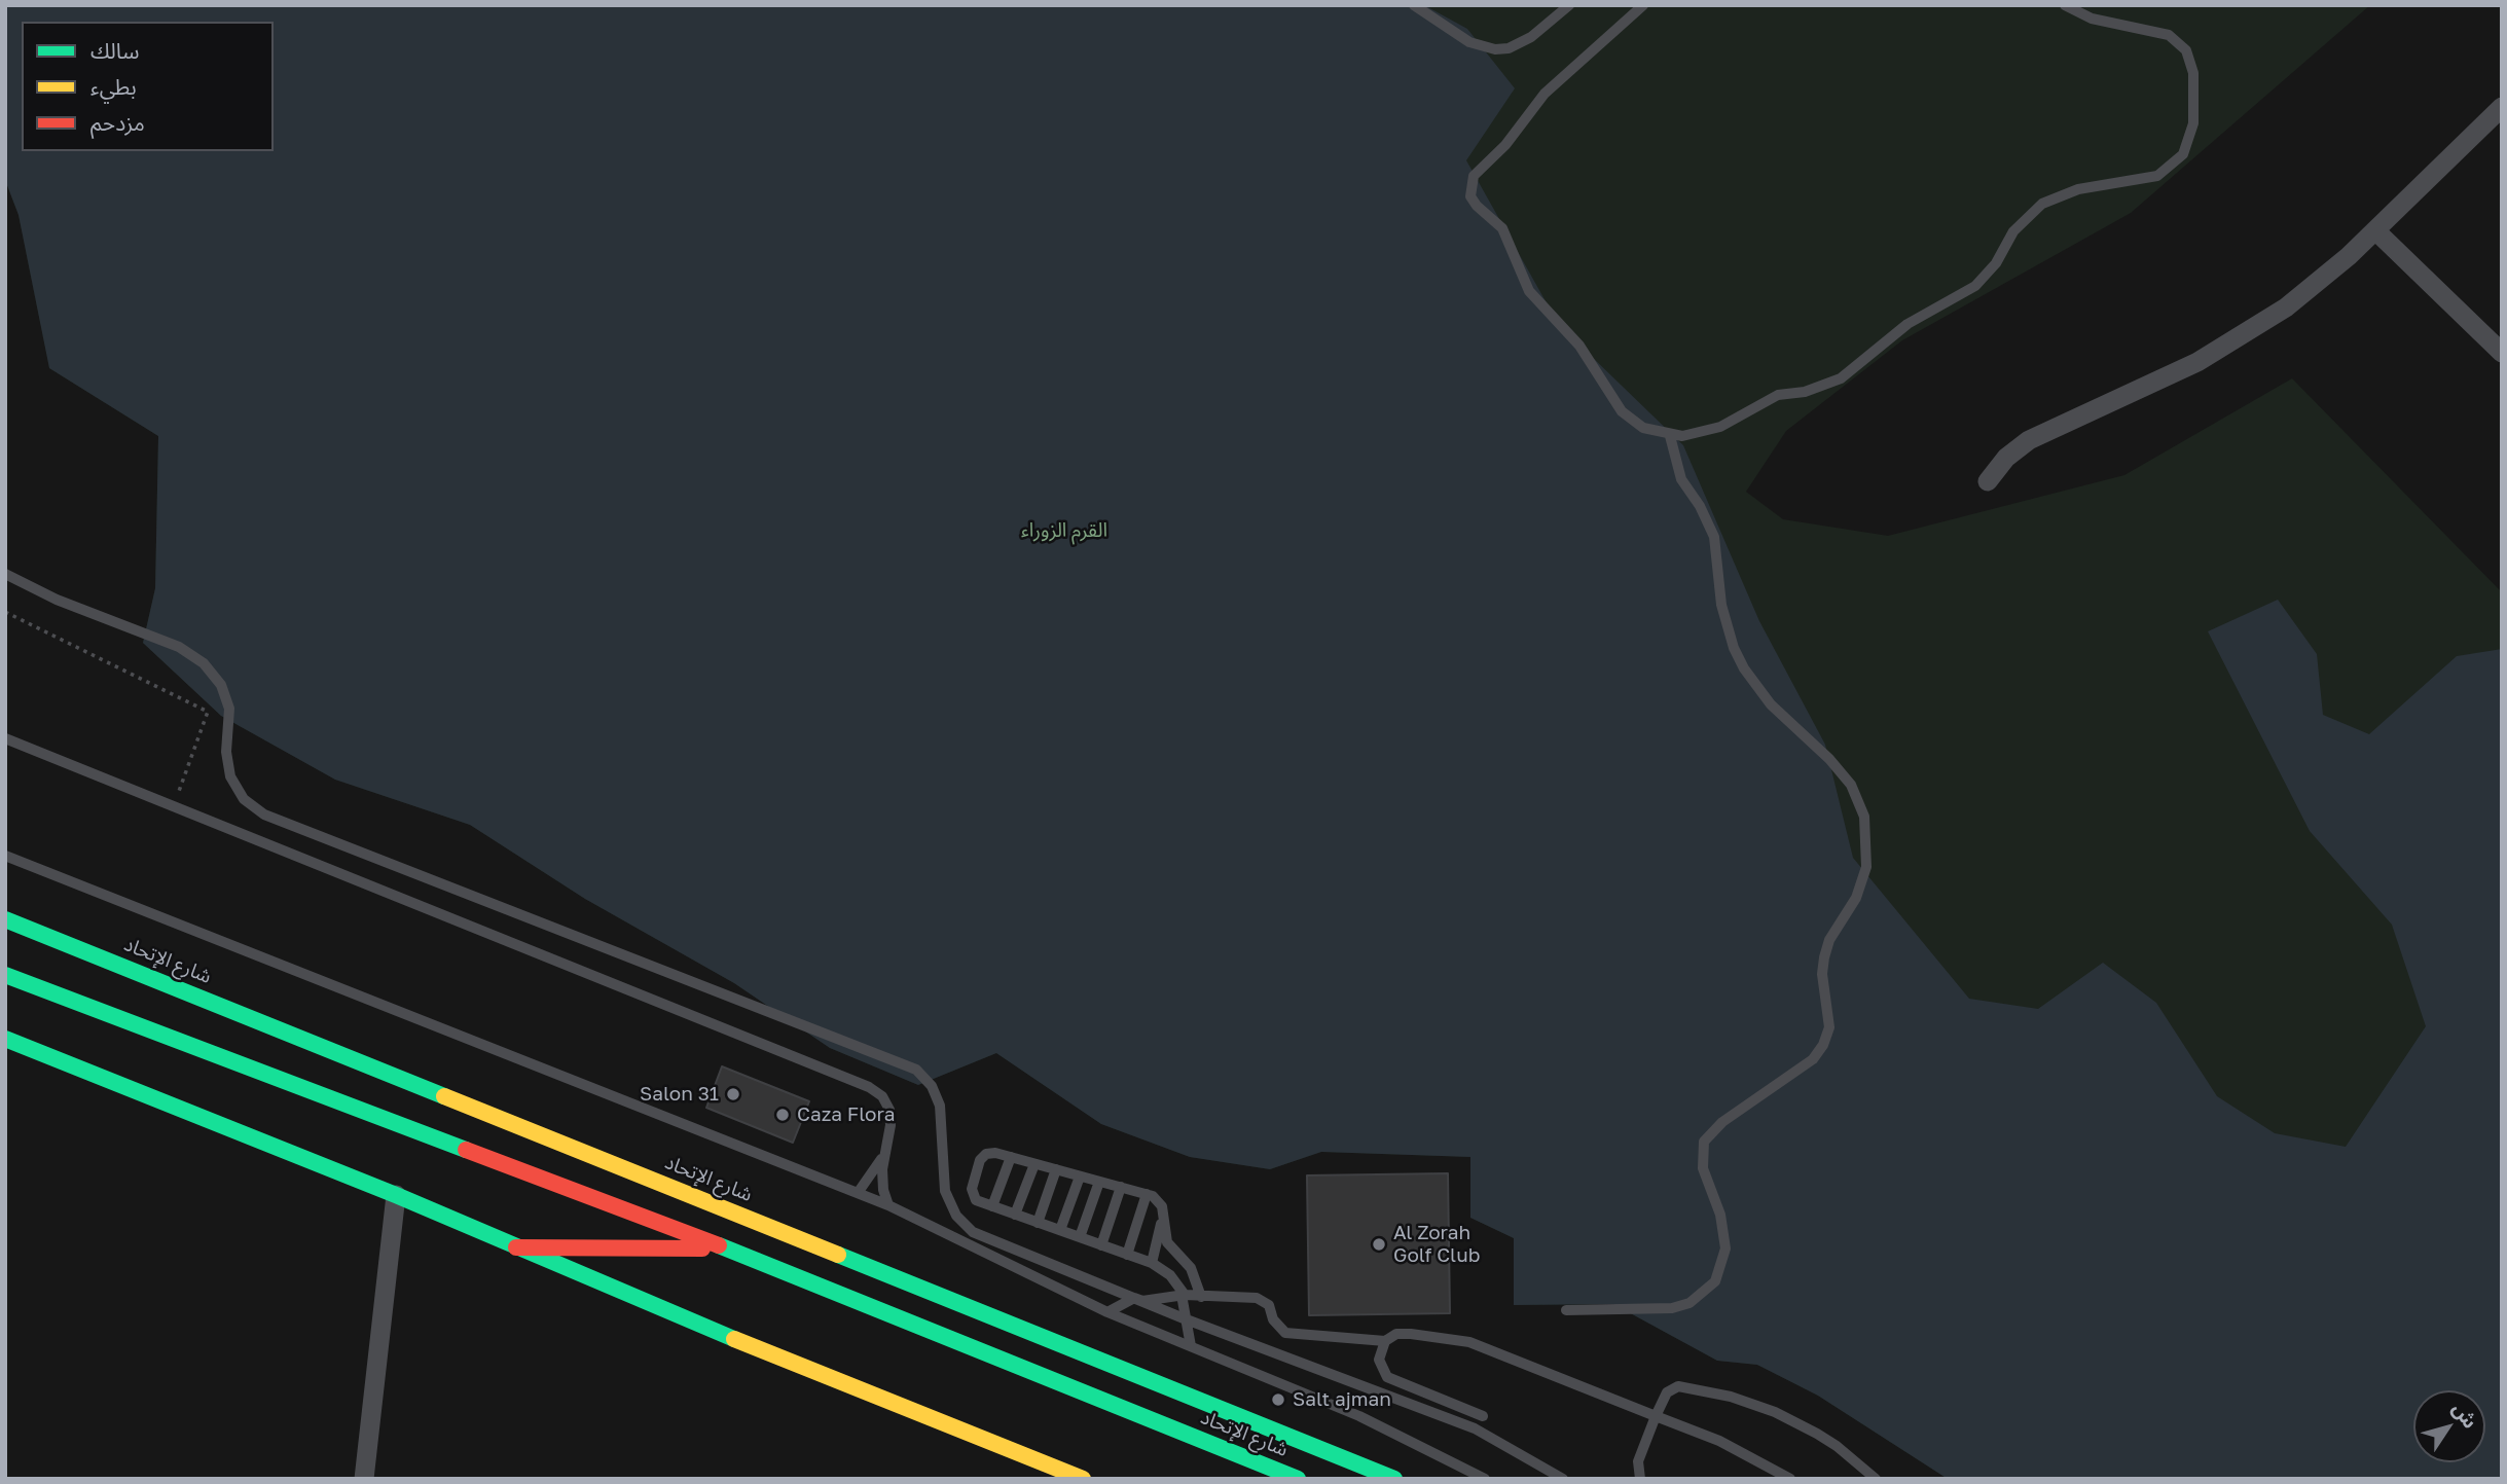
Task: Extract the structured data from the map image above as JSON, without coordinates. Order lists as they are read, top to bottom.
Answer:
{
  "streets": {
    "main road": ["شارع الإتحاد"]
  },
  "parks": ["القرم الزوراء"],
  "places": [
    "Salon 31",
    "Caza Flora",
    "Al Zorah Golf Club",
    "Salt ajman"
  ],
  "legend": ["سالك", "بطيء", "مزدحم"],
  "north": "top right"
}
